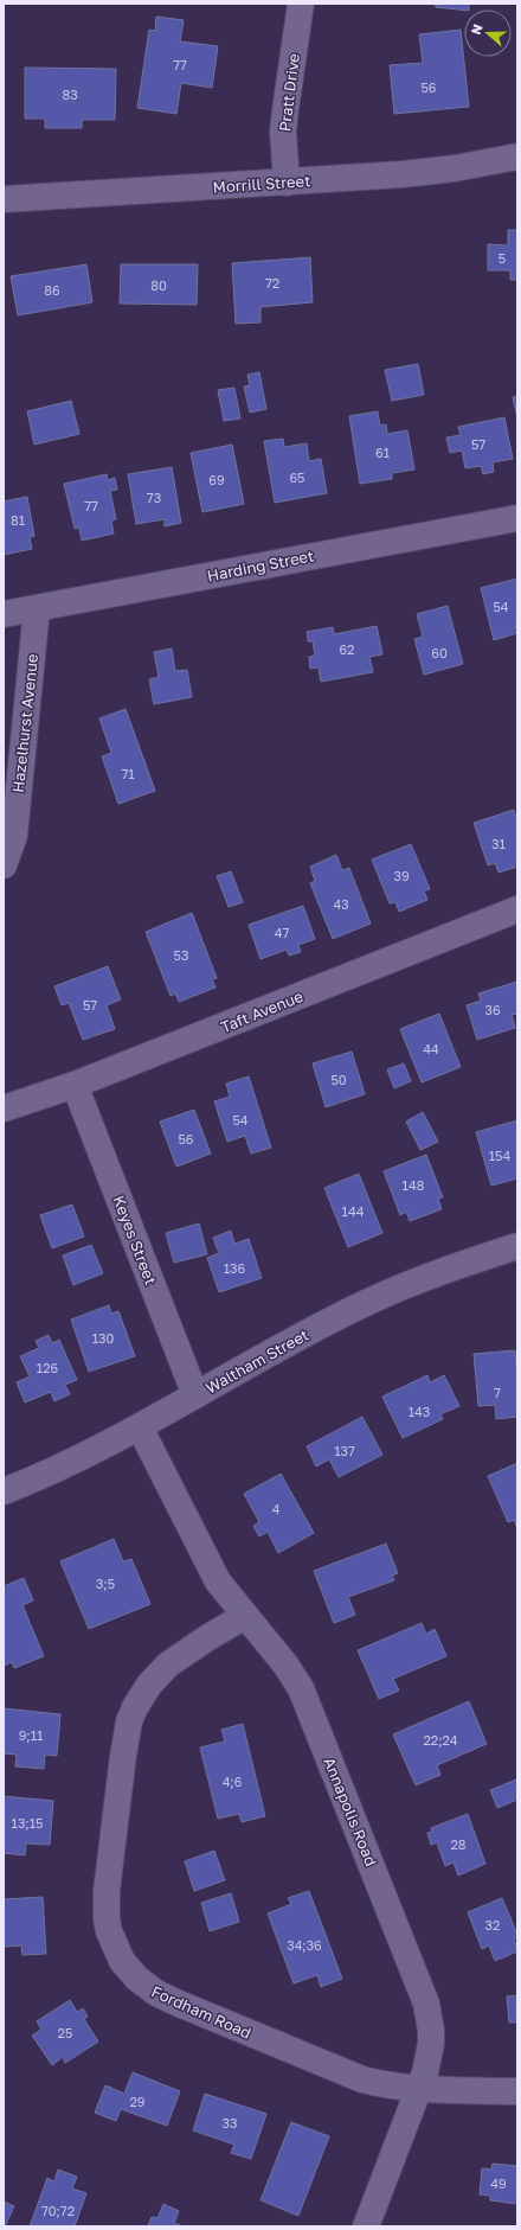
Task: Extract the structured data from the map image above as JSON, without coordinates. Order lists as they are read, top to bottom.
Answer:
{
  "streets": {
    "street": [
      "Pratt Drive",
      "Morrill Street",
      "Harding Street",
      "Hazelhurst Avenue",
      "Taft Avenue",
      "Keyes Street",
      "Waltham Street",
      "Annapolis Road",
      "Fordham Road"
    ]
  },
  "crossings": [
    ["Pratt Drive", "Morrill Street"],
    ["Harding Street", "Hazelhurst Avenue"],
    ["Taft Avenue", "Keyes Street"],
    ["Keyes Street", "Waltham Street"],
    ["Waltham Street", "Annapolis Road"],
    ["Annapolis Road", "Fordham Road"]
  ],
  "house_numbers": [
    "77",
    "56",
    "83",
    "5",
    "72",
    "80",
    "86",
    "57",
    "61",
    "65",
    "69",
    "73",
    "77",
    "81",
    "54",
    "62",
    "60",
    "71",
    "31",
    "39",
    "43",
    "47",
    "53",
    "57",
    "36",
    "44",
    "50",
    "54",
    "56",
    "154",
    "148",
    "144",
    "136",
    "130",
    "126",
    "7",
    "143",
    "137",
    "4",
    "3;5",
    "9;11",
    "22;24",
    "4;6",
    "13;15",
    "28",
    "32",
    "34;36",
    "25",
    "29",
    "33",
    "49",
    "70;72"
  ],
  "north": "left"
}
